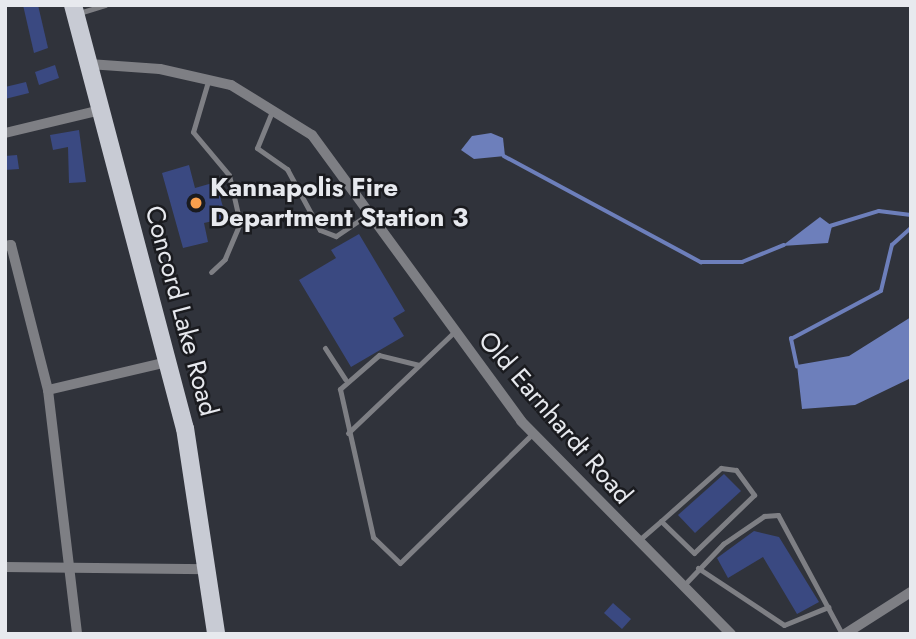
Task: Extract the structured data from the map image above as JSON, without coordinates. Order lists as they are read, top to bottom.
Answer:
{
  "streets": {
    "main road": ["Concord Lake Road"],
    "street": ["Old Earnhardt Road"]
  },
  "crossings": [
    ["Concord Lake Road", "Old Earnhardt Road"]
  ],
  "places": ["Kannapolis Fire Department Station 3"]
}
